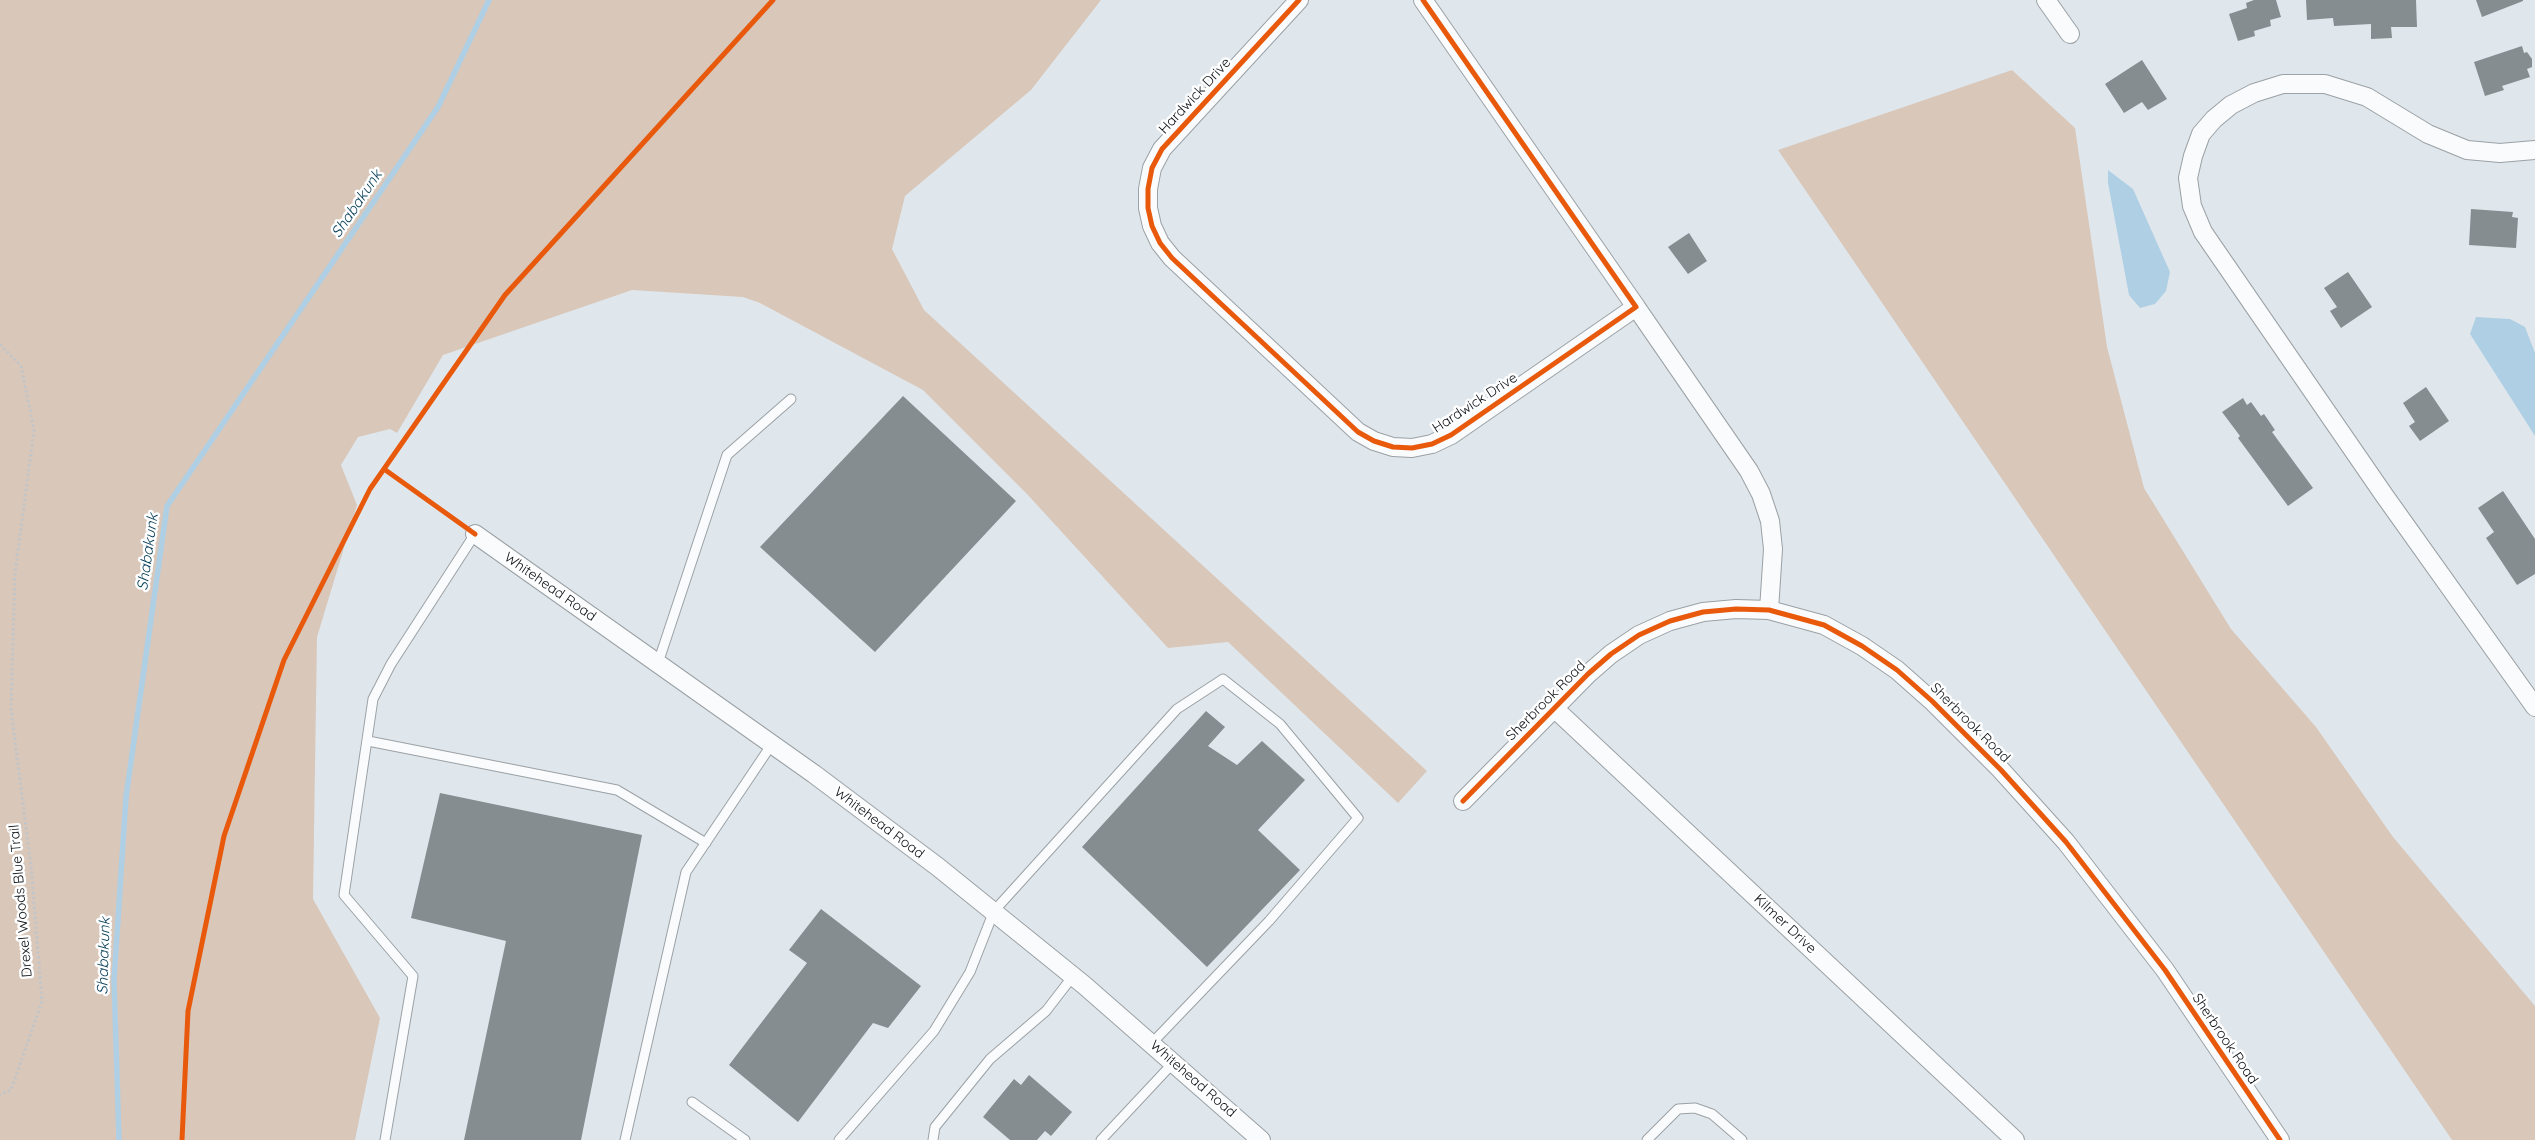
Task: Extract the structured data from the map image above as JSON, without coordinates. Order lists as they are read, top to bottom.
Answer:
{
  "streets": {
    "street": [
      "Hardwick Drive",
      "Whitehead Road",
      "Sherbrook Road",
      "Kilmer Drive"
    ],
    "path": ["Drexel Woods Blue Trail"]
  },
  "crossings": [
    ["Sherbrook Road", "Kilmer Drive"]
  ],
  "water": ["Shabakunk"]
}
